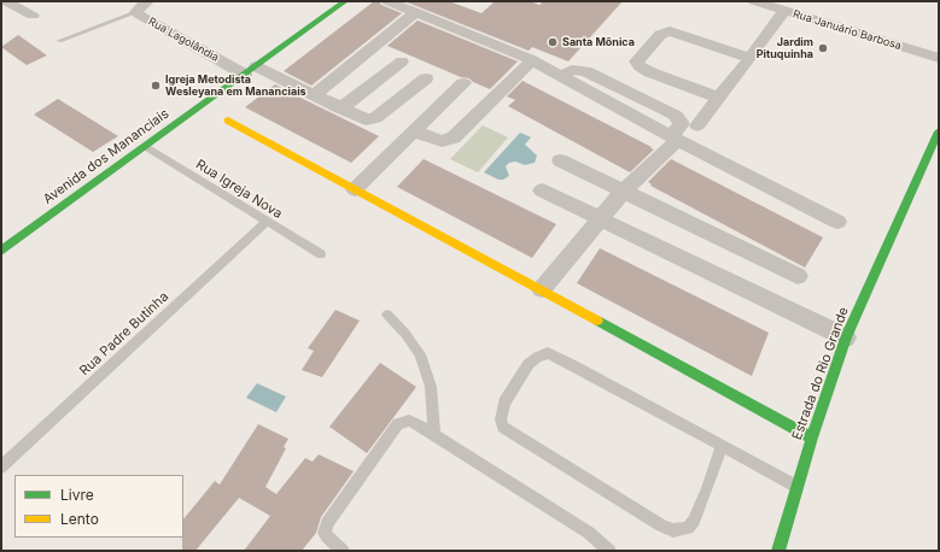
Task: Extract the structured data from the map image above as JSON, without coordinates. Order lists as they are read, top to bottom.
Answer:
{
  "streets": {
    "street": [
      "Rua Januário Barbosa",
      "Rua Lagolândia",
      "Avenida dos Mananciais",
      "Estrada do Rio Grande"
    ],
    "lane": ["Rua Igreja Nova", "Rua Padre Butinha"]
  },
  "crossings": [
    ["Rua Lagolândia", "Avenida dos Mananciais"],
    ["Avenida dos Mananciais", "Rua Igreja Nova"],
    ["Rua Igreja Nova", "Rua Padre Butinha"]
  ],
  "places": ["Santa Mônica", "Jardim Pituquinha", "Igreja Metodista Wesleyana em Mananciais"],
  "legend": ["Livre", "Lento"]
}
